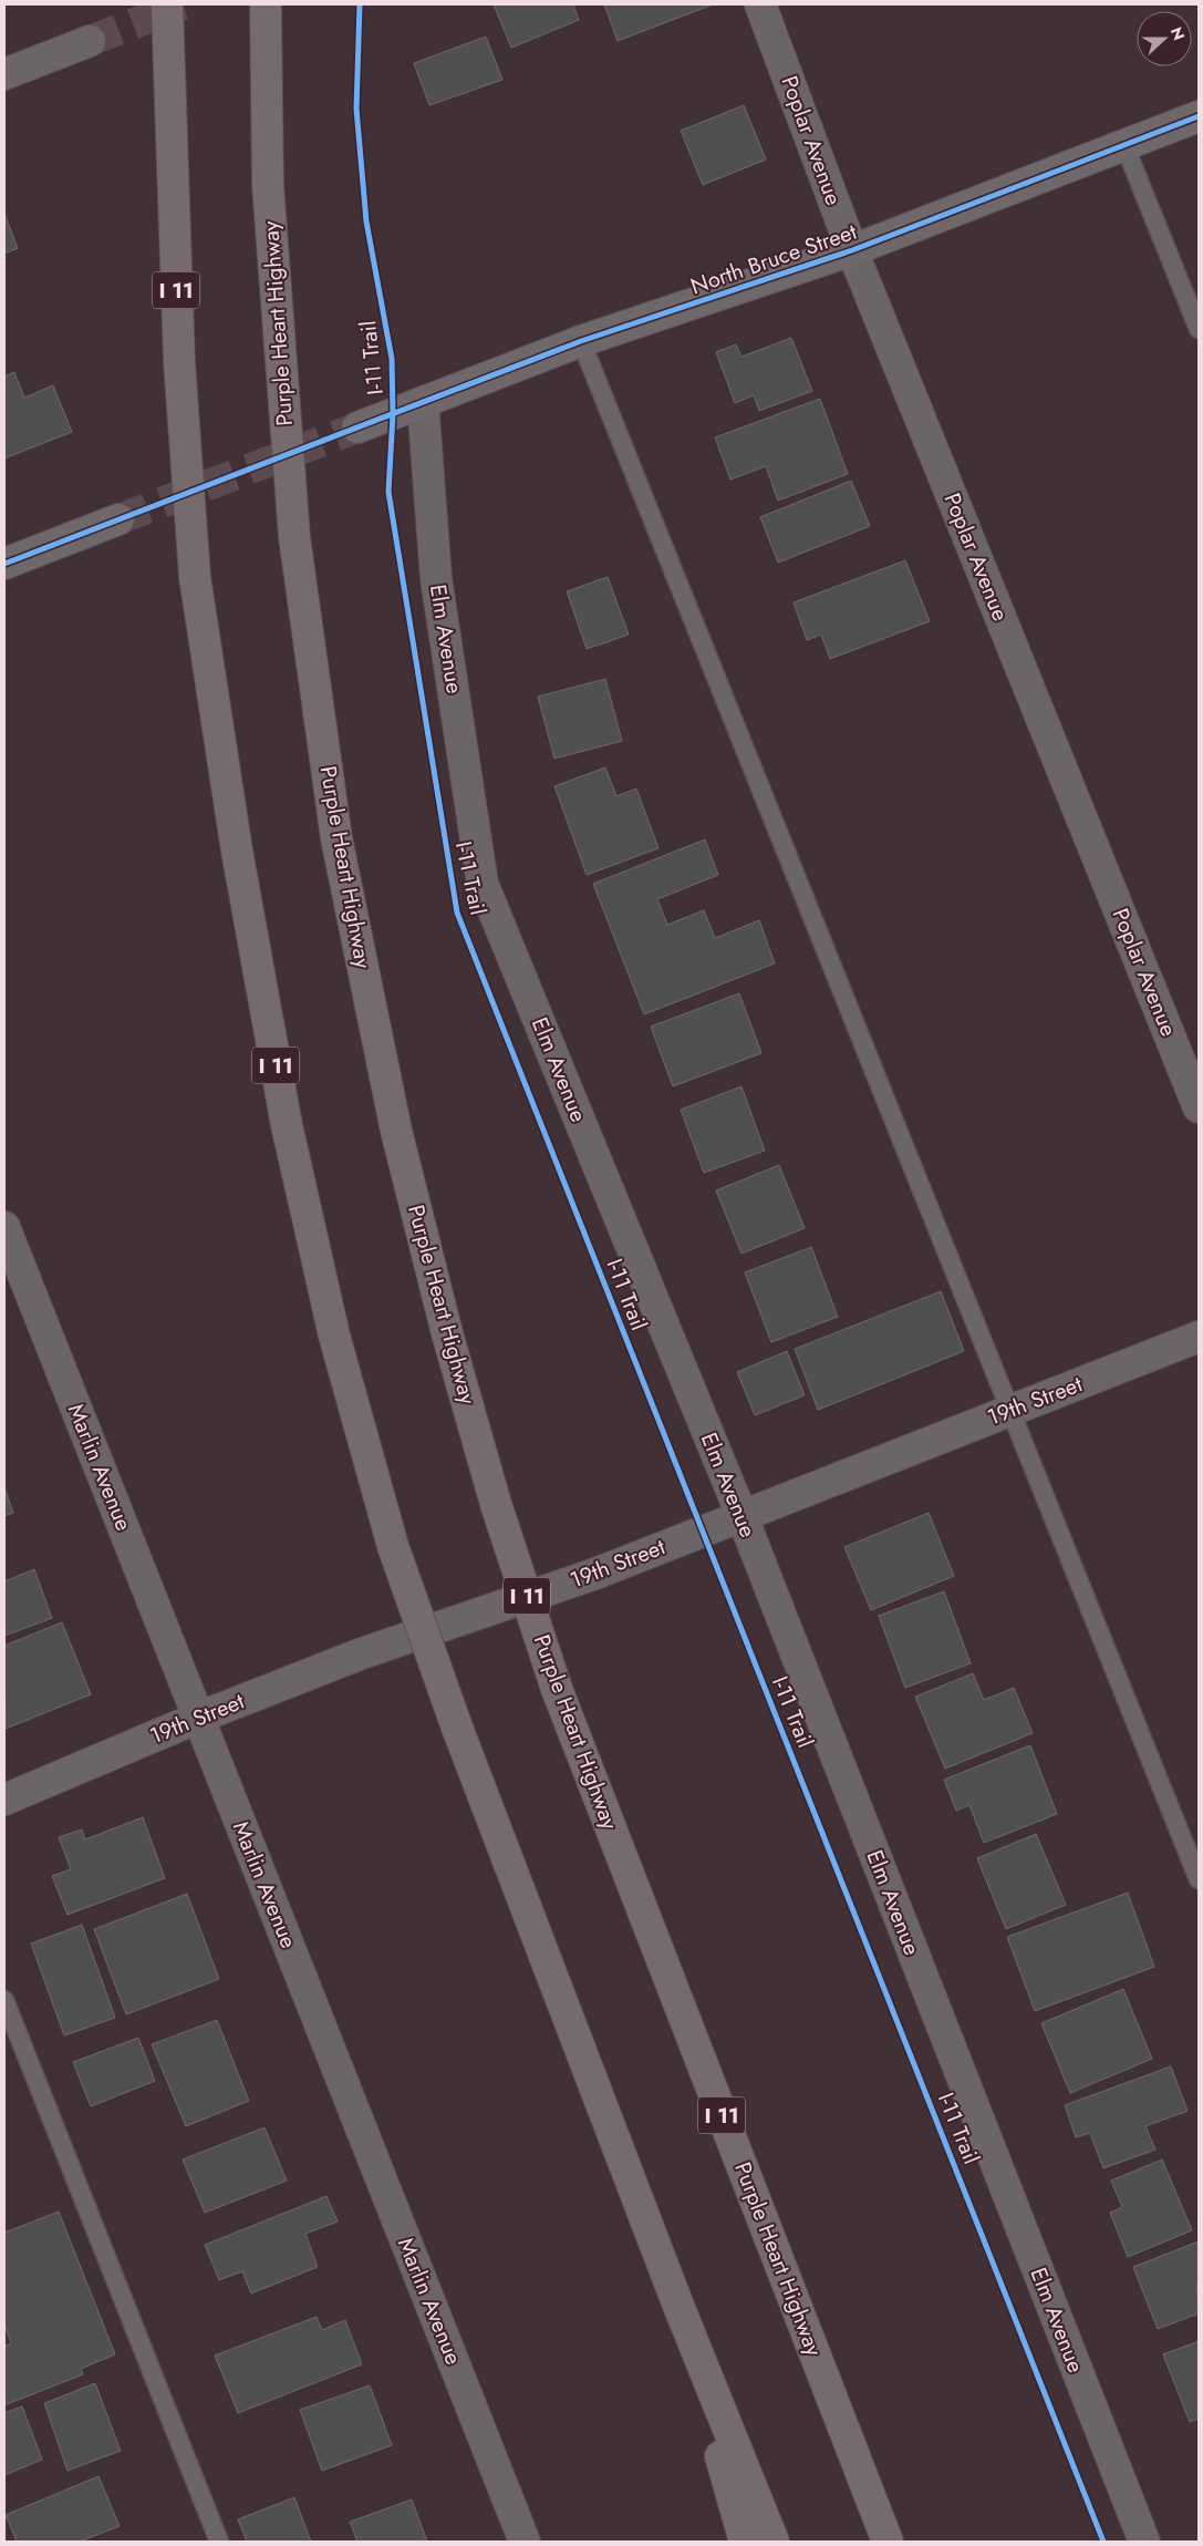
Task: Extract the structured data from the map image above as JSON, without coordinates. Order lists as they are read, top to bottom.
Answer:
{
  "streets": {
    "highway": ["I 11", "Purple Heart Highway"],
    "street": [
      "Poplar Avenue",
      "North Bruce Street",
      "Elm Avenue",
      "19th Street",
      "Marlin Avenue"
    ],
    "cycle path": ["I-11 Trail"]
  },
  "crossings": [
    ["Poplar Avenue", "North Bruce Street"],
    ["North Bruce Street", "Elm Avenue"],
    ["Elm Avenue", "19th Street"],
    ["19th Street", "Marlin Avenue"]
  ],
  "north": "right"
}
